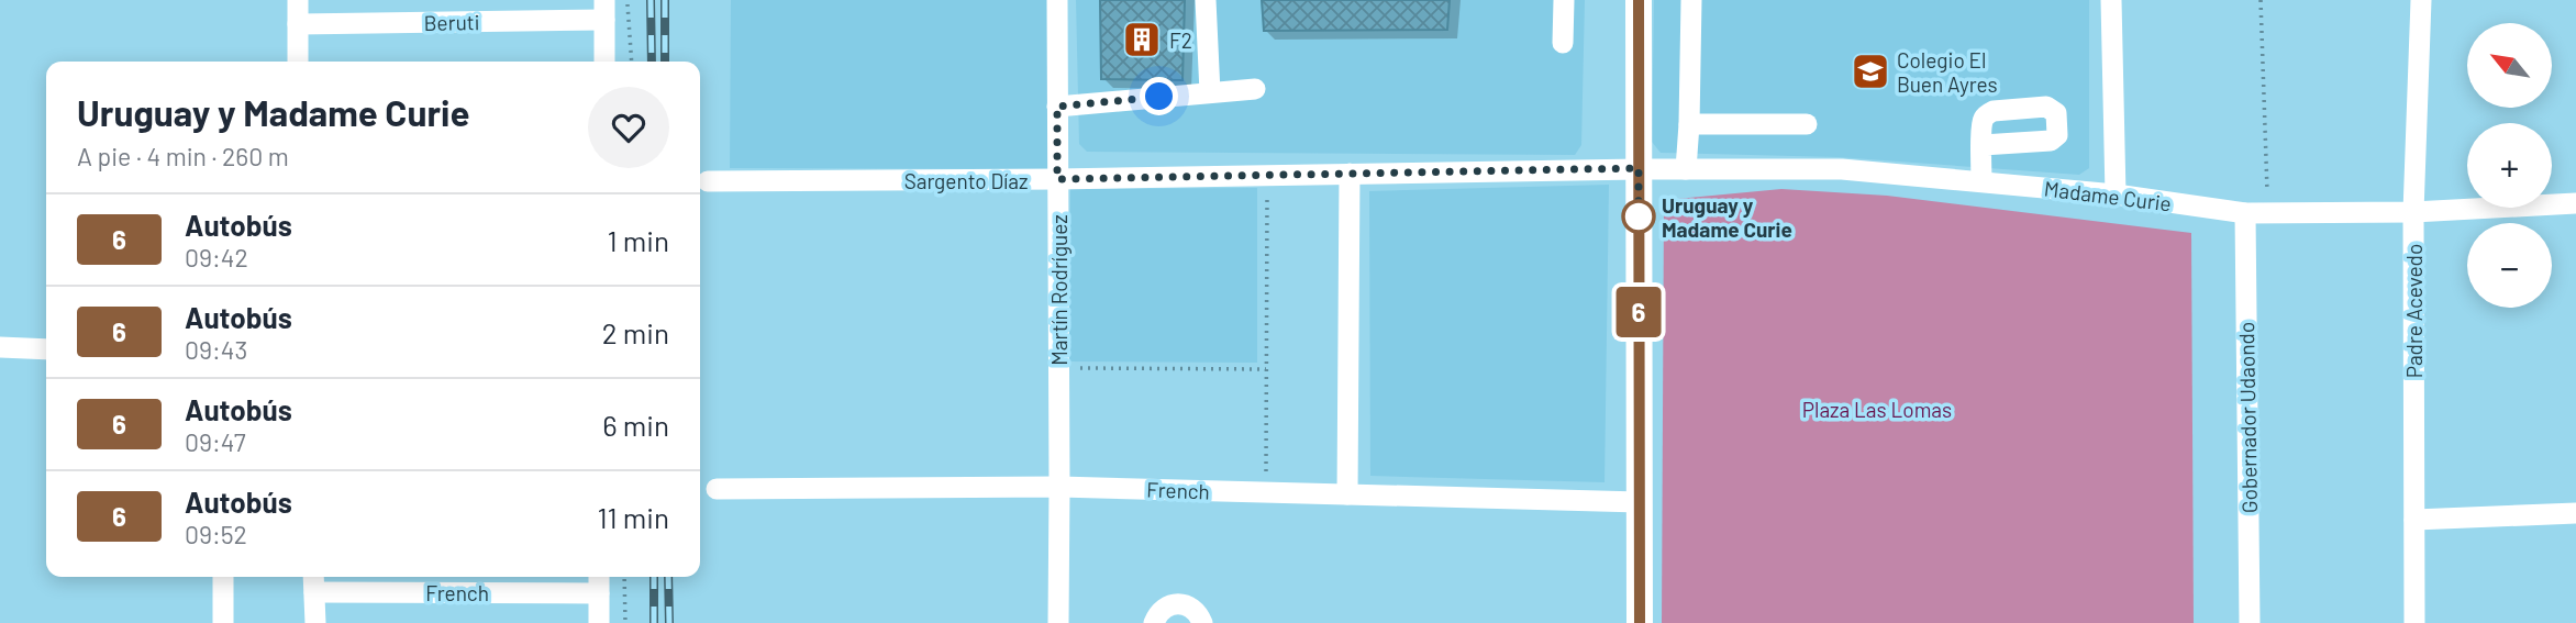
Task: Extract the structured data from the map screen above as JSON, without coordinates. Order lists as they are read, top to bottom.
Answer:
{
  "streets": {
    "street": [
      "Beruti",
      "Sargento Díaz",
      "Madame Curie",
      "Martín Rodríguez",
      "Padre Acevedo",
      "Gobernador Udaondo",
      "French"
    ]
  },
  "crossings": [
    ["Sargento Díaz", "Madame Curie"],
    ["Sargento Díaz", "Martín Rodríguez"],
    ["Madame Curie", "Padre Acevedo"],
    ["Madame Curie", "Gobernador Udaondo"],
    ["Martín Rodríguez", "French"]
  ],
  "parks": ["Plaza Las Lomas"],
  "places": {
    "building": ["F2"],
    "school or university": ["Colegio El Buen Ayres"],
    "other": ["Uruguay y Madame Curie"]
  },
  "lines": ["bus line 6"],
  "north": "top left",
  "page": {
    "on_map": "6",
    "map_buttons": ["+", "−"],
    "heading": ["Uruguay y Madame Curie", "A pie · 4 min · 260 m"],
    "list": [
      {
        "mark": "6",
        "name": "Autobús",
        "note": "09:42",
        "value": "1 min"
      },
      {
        "mark": "6",
        "name": "Autobús",
        "note": "09:43",
        "value": "2 min"
      },
      {
        "mark": "6",
        "name": "Autobús",
        "note": "09:47",
        "value": "6 min"
      },
      {
        "mark": "6",
        "name": "Autobús",
        "note": "09:52",
        "value": "11 min"
      }
    ]
  }
}
